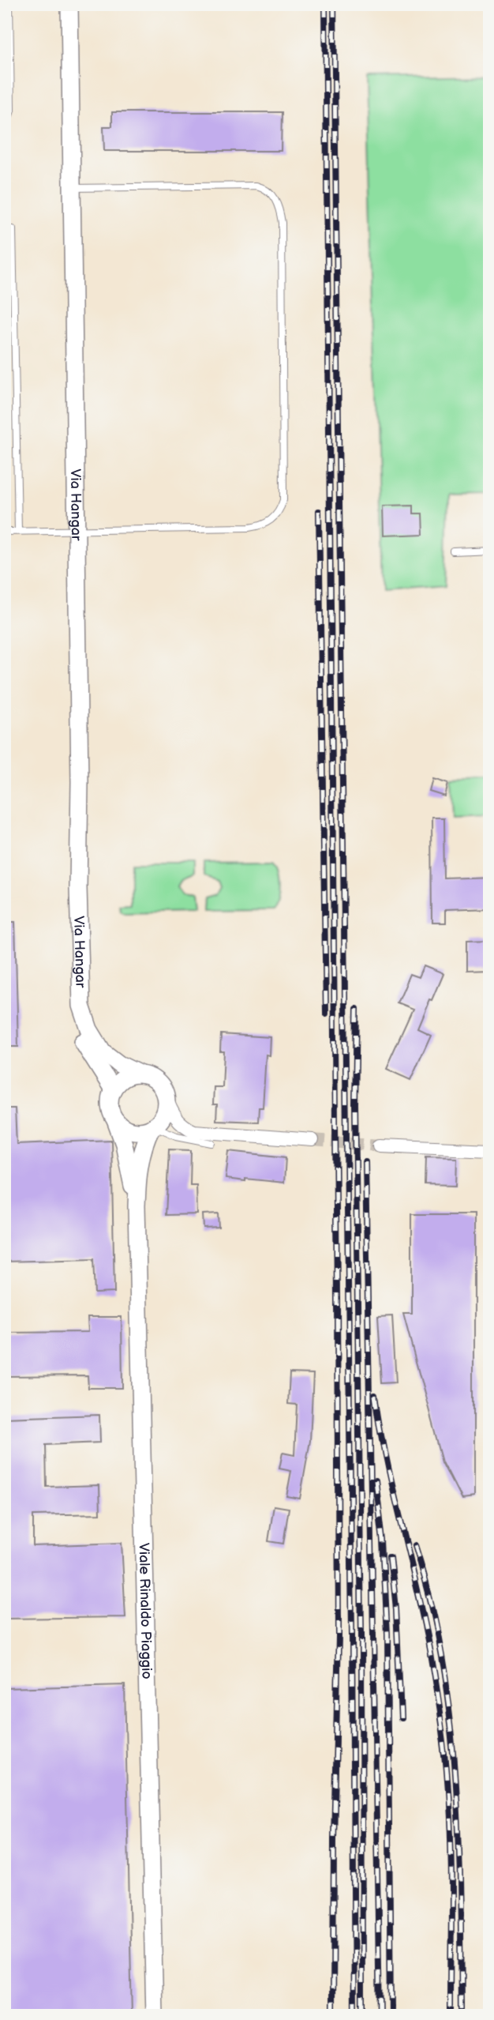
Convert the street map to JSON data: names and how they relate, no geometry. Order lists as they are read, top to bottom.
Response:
{
  "streets": {
    "street": ["Via Hangar", "Viale Rinaldo Piaggio"]
  },
  "crossings": [
    ["Via Hangar", "Viale Rinaldo Piaggio"]
  ]
}
